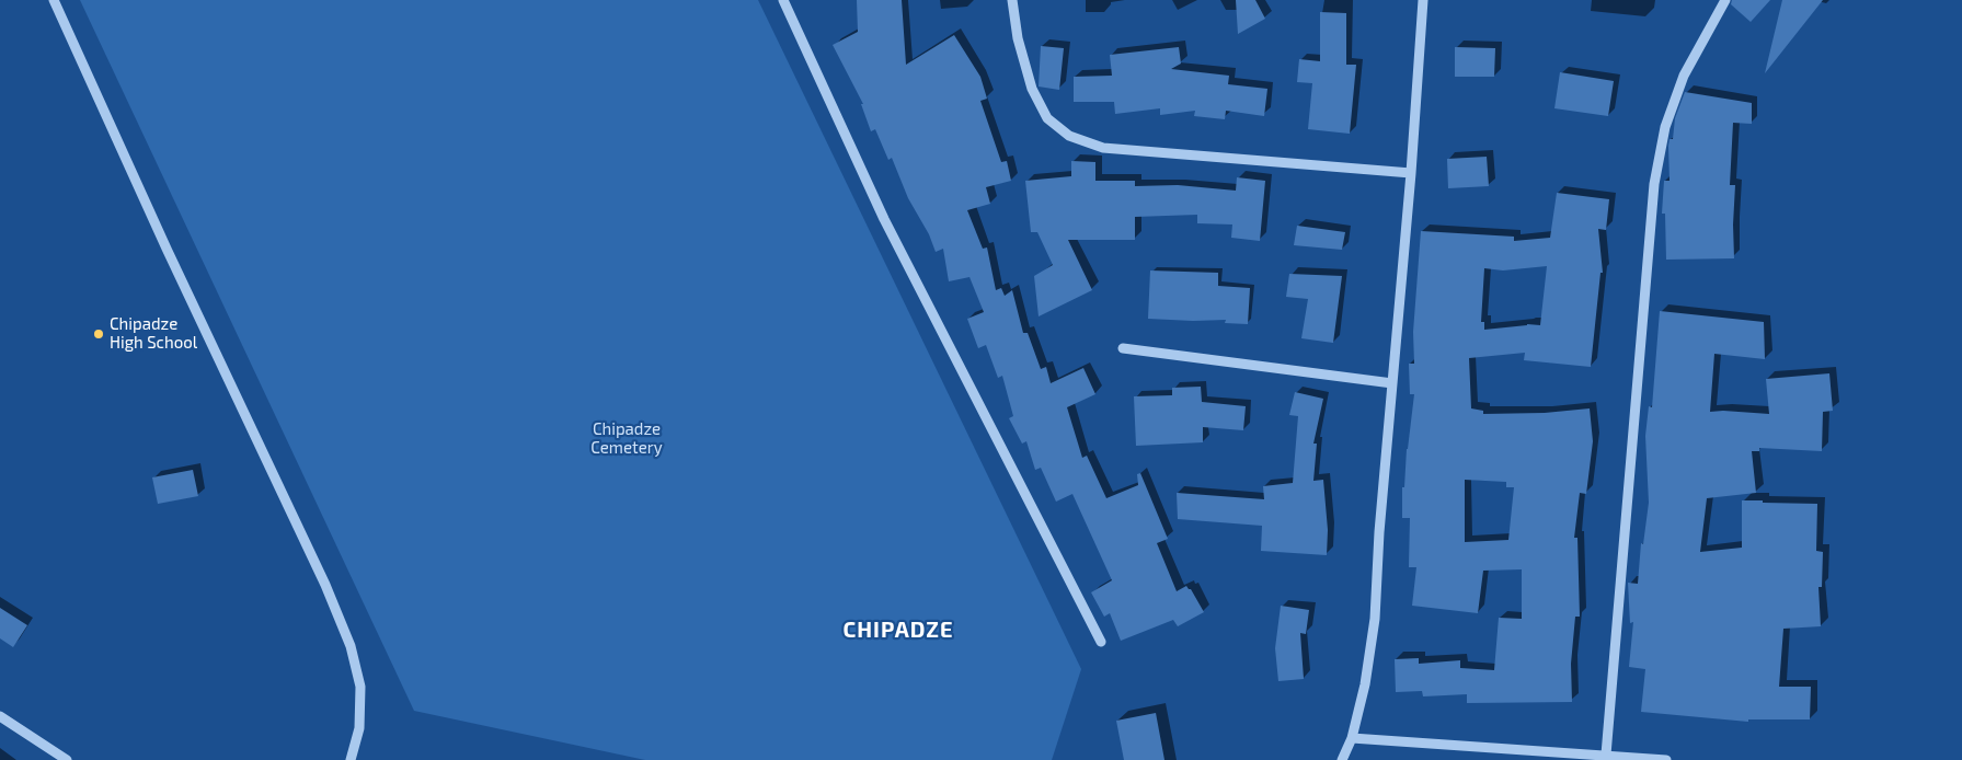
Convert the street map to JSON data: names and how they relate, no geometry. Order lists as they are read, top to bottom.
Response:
{
  "districts": ["CHIPADZE"],
  "parks": ["Chipadze Cemetery"],
  "places": ["Chipadze High School"]
}
